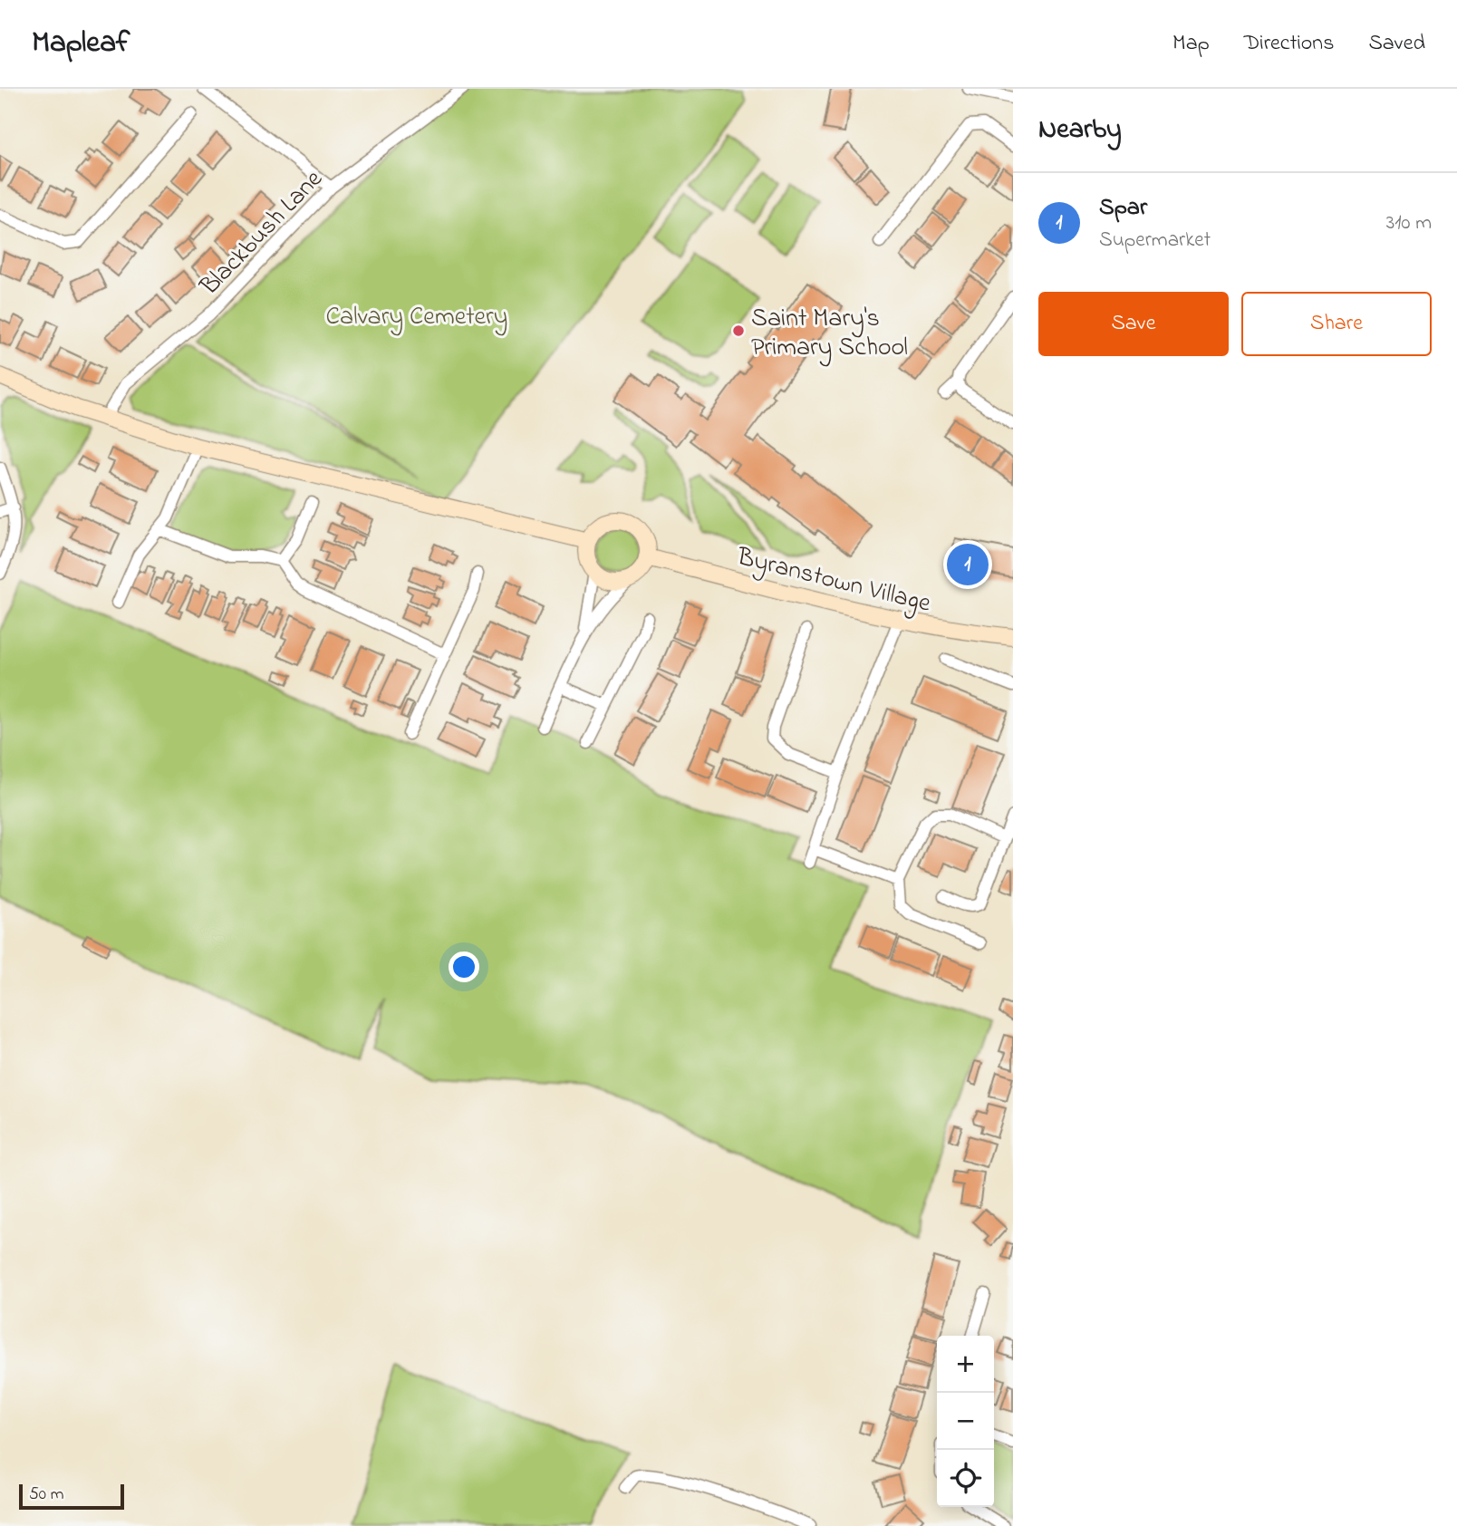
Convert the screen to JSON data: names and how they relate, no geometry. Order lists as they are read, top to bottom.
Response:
{
  "streets": {
    "street": ["Blackbush Lane", "Byranstown Village"]
  },
  "parks": ["Calvary Cemetery"],
  "places": ["Saint Mary's Primary School"],
  "scale_bar": "50 m",
  "page": {
    "header": "Mapleaf",
    "nav": ["Map", "Directions", "Saved"],
    "heading": "Nearby",
    "list": [
      {
        "mark": "1",
        "name": "Spar",
        "note": "Supermarket",
        "value": "310 m"
      }
    ],
    "buttons": ["Save", "Share"],
    "pins": "1",
    "map_buttons": ["+", "−"],
    "scale": "50 m"
  }
}
